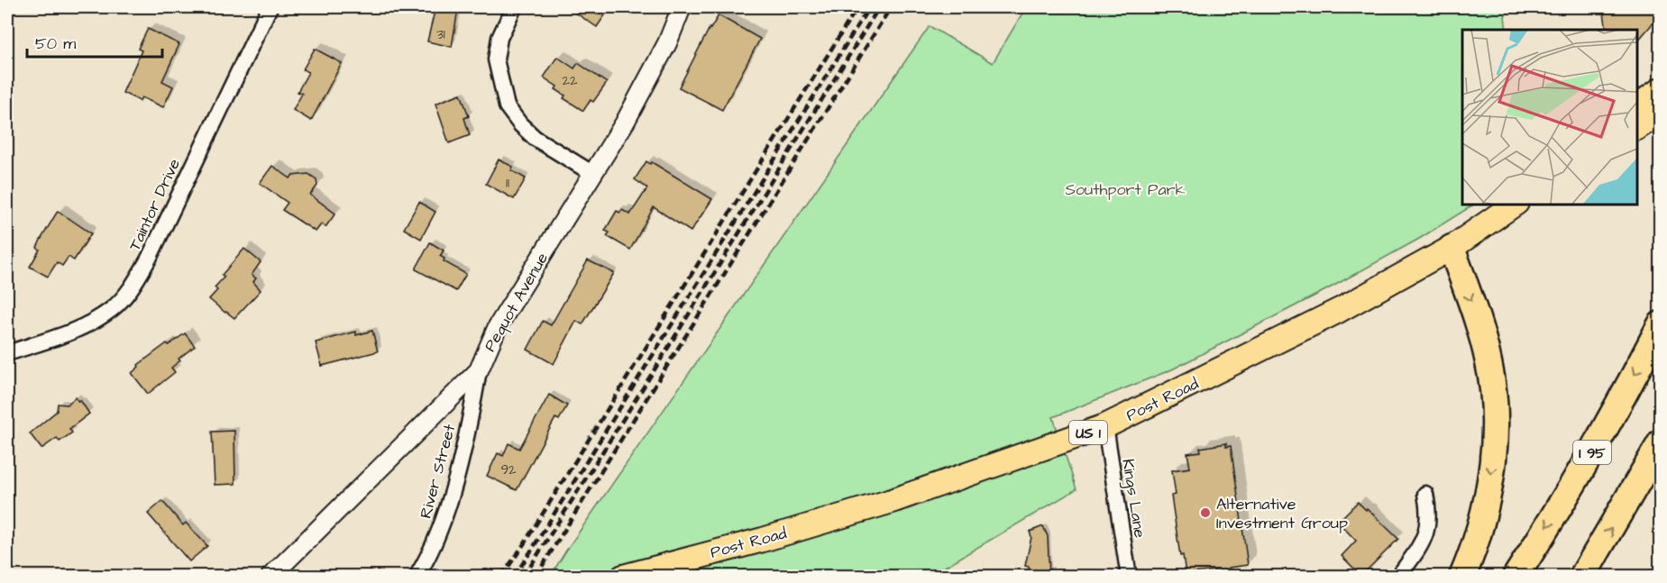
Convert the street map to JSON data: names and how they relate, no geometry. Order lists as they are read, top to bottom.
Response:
{
  "streets": {
    "highway": ["I 95"],
    "main road": ["Post Road", "US 1"],
    "street": [
      "Taintor Drive",
      "Pequot Avenue",
      "River Street",
      "Kings Lane"
    ]
  },
  "crossings": [
    ["Pequot Avenue", "River Street"],
    ["Post Road", "Kings Lane"]
  ],
  "parks": ["Southport Park"],
  "places": ["Alternative Investment Group"],
  "house_numbers": [
    "31",
    "22",
    "11",
    "92"
  ],
  "scale_bar": "50 m"
}
